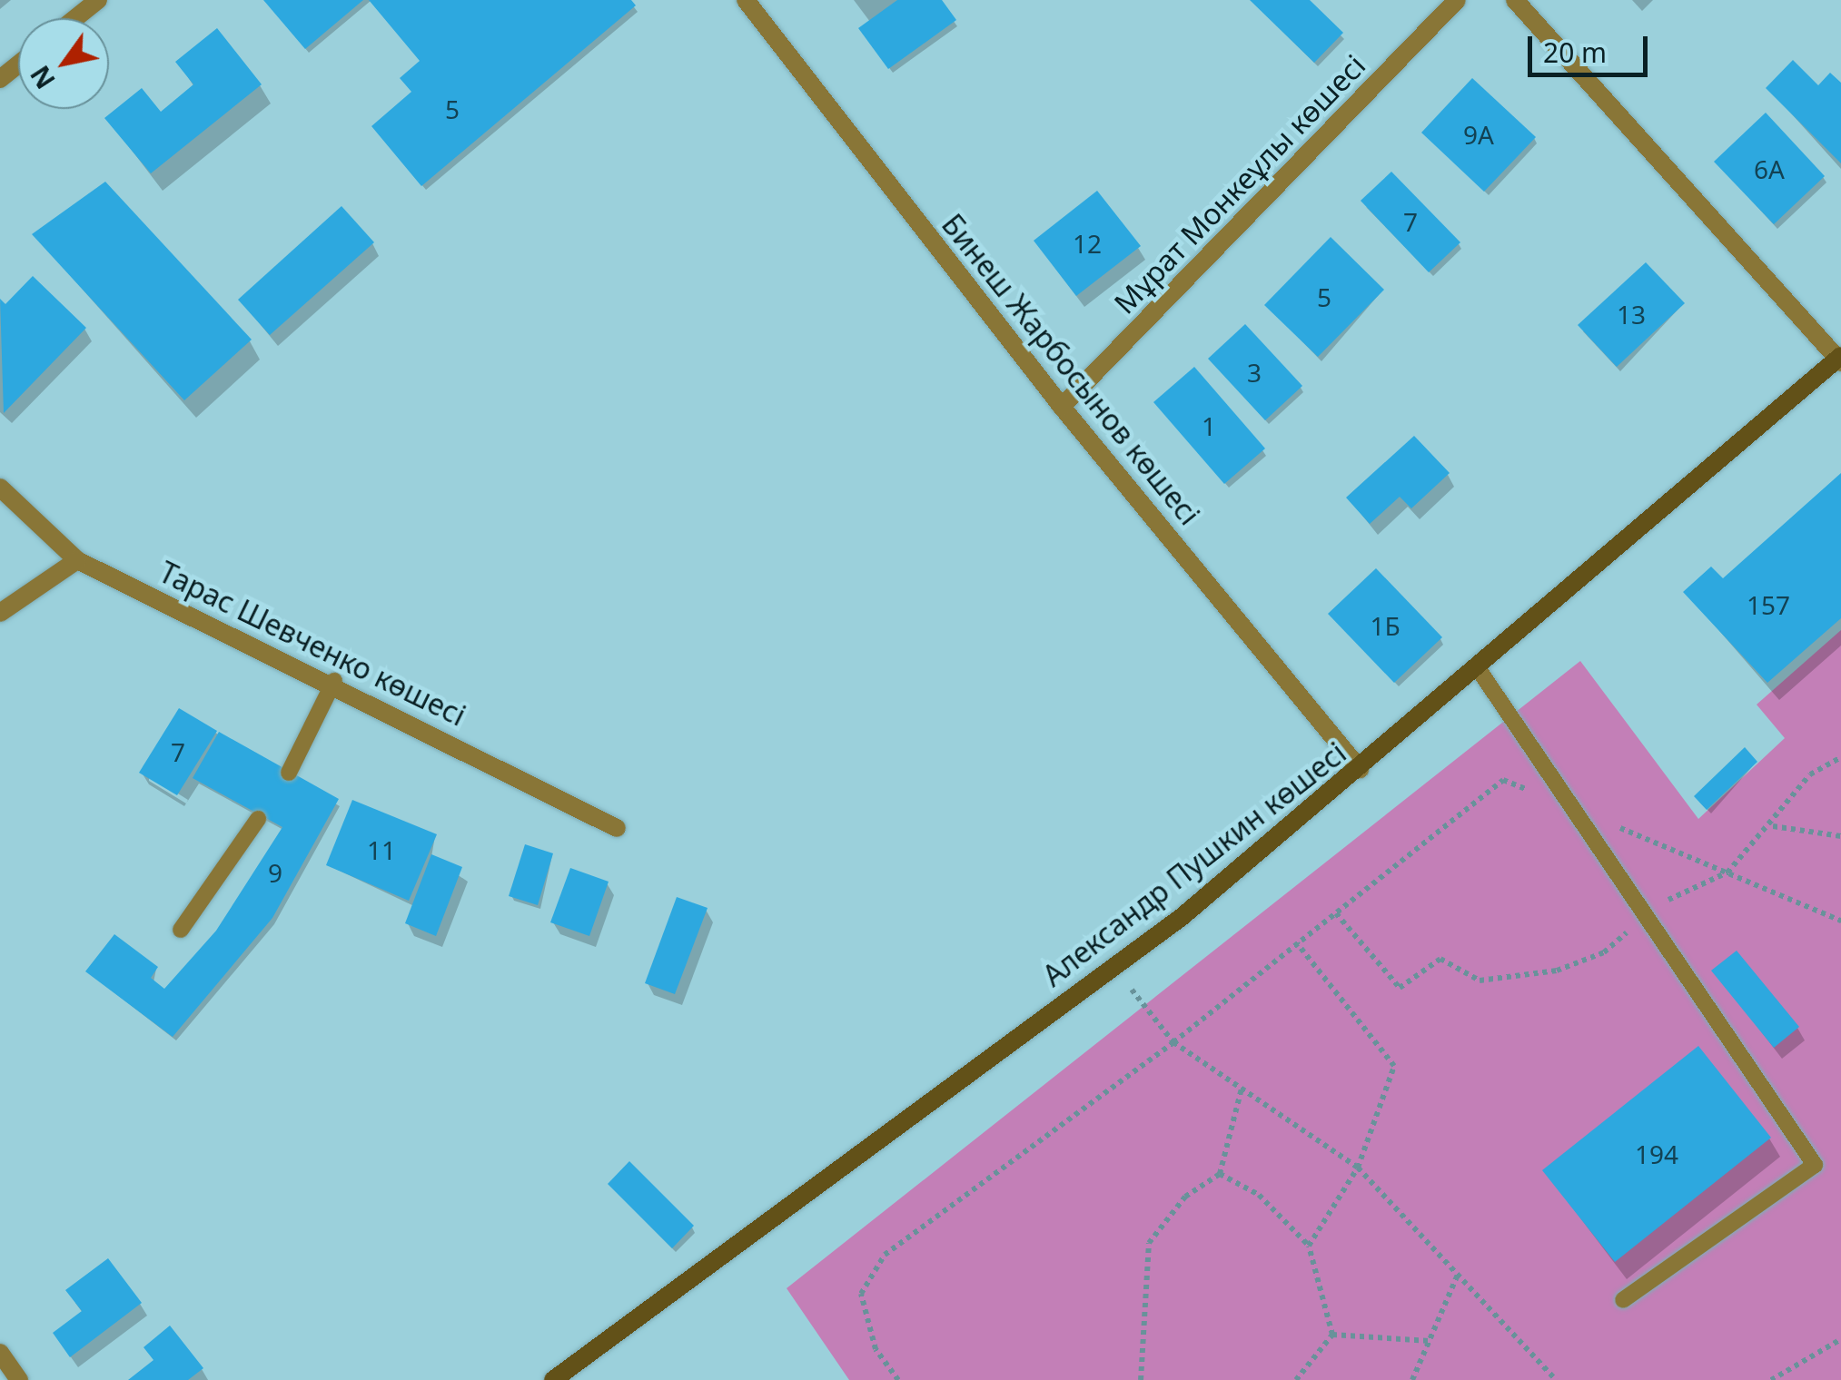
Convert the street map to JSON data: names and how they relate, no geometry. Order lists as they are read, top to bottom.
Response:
{
  "streets": {
    "street": [
      "Мұрат Монкеұлы көшесі",
      "Бинеш Жарбосынов көшесі",
      "Тарас Шевченко көшесі",
      "Александр Пушкин көшесі"
    ]
  },
  "crossings": [
    ["Мұрат Монкеұлы көшесі", "Бинеш Жарбосынов көшесі"],
    ["Бинеш Жарбосынов көшесі", "Александр Пушкин көшесі"]
  ],
  "house_numbers": [
    "5",
    "9А",
    "6А",
    "7",
    "12",
    "5",
    "13",
    "3",
    "1",
    "157",
    "1Б",
    "7",
    "11",
    "9",
    "194"
  ],
  "scale_bar": "20 m",
  "north": "bottom left"
}
